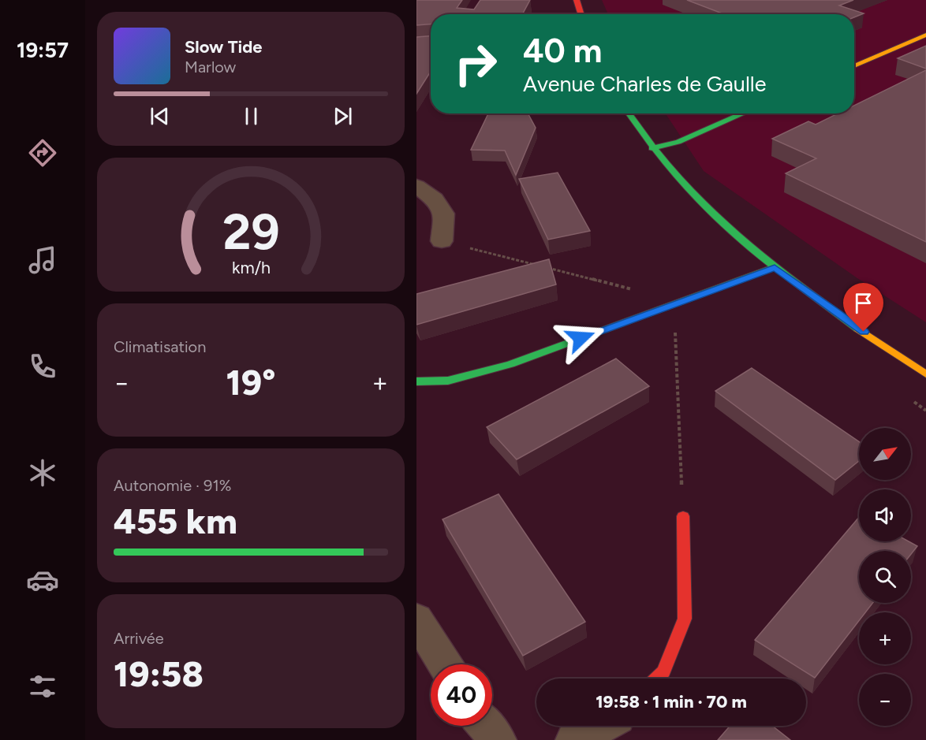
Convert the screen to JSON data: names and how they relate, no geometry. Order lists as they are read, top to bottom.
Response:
{
  "north": "top right",
  "page": {
    "tabs": "19:57",
    "turn": ["40 m", "Avenue Charles de Gaulle"],
    "song": ["Slow Tide", "Marlow"],
    "tile": [
      "Climatisation",
      ["Autonomie · 91%", "455 km"],
      ["Arrivée", "19:58"]
    ],
    "heat": ["−", "19°", "+"],
    "map_buttons": ["+", "−"],
    "limit": "40",
    "trip": "19:58 · 1 min · 70 m",
    "gauge": ["29", "km/h"]
  }
}
